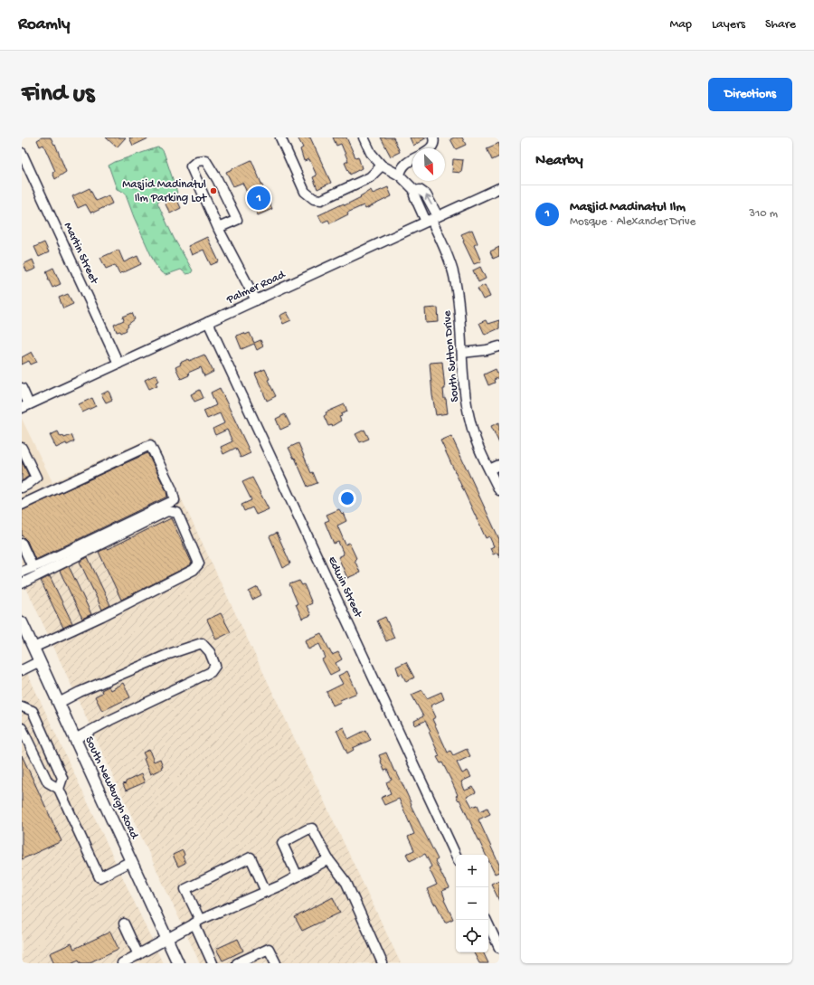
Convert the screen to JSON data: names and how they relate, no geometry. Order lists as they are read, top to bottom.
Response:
{
  "streets": {
    "main road": ["South Newburgh Road"],
    "street": [
      "Martin Street",
      "Palmer Road",
      "South Sutton Drive",
      "Edwin Street"
    ]
  },
  "crossings": [
    ["Martin Street", "Palmer Road"],
    ["Palmer Road", "South Sutton Drive"],
    ["Palmer Road", "Edwin Street"]
  ],
  "places": ["Masjid Madinatul Ilm Parking Lot"],
  "north": "bottom right",
  "page": {
    "header": "Roamly",
    "nav": ["Map", "Layers", "Share"],
    "buttons": "Directions",
    "title": "Find us",
    "heading": "Nearby",
    "pins": "1",
    "list": [
      {
        "mark": "1",
        "name": "Masjid Madinatul Ilm",
        "note": "Mosque · Alexander Drive",
        "value": "310 m"
      }
    ],
    "map_buttons": ["+", "−"]
  }
}
